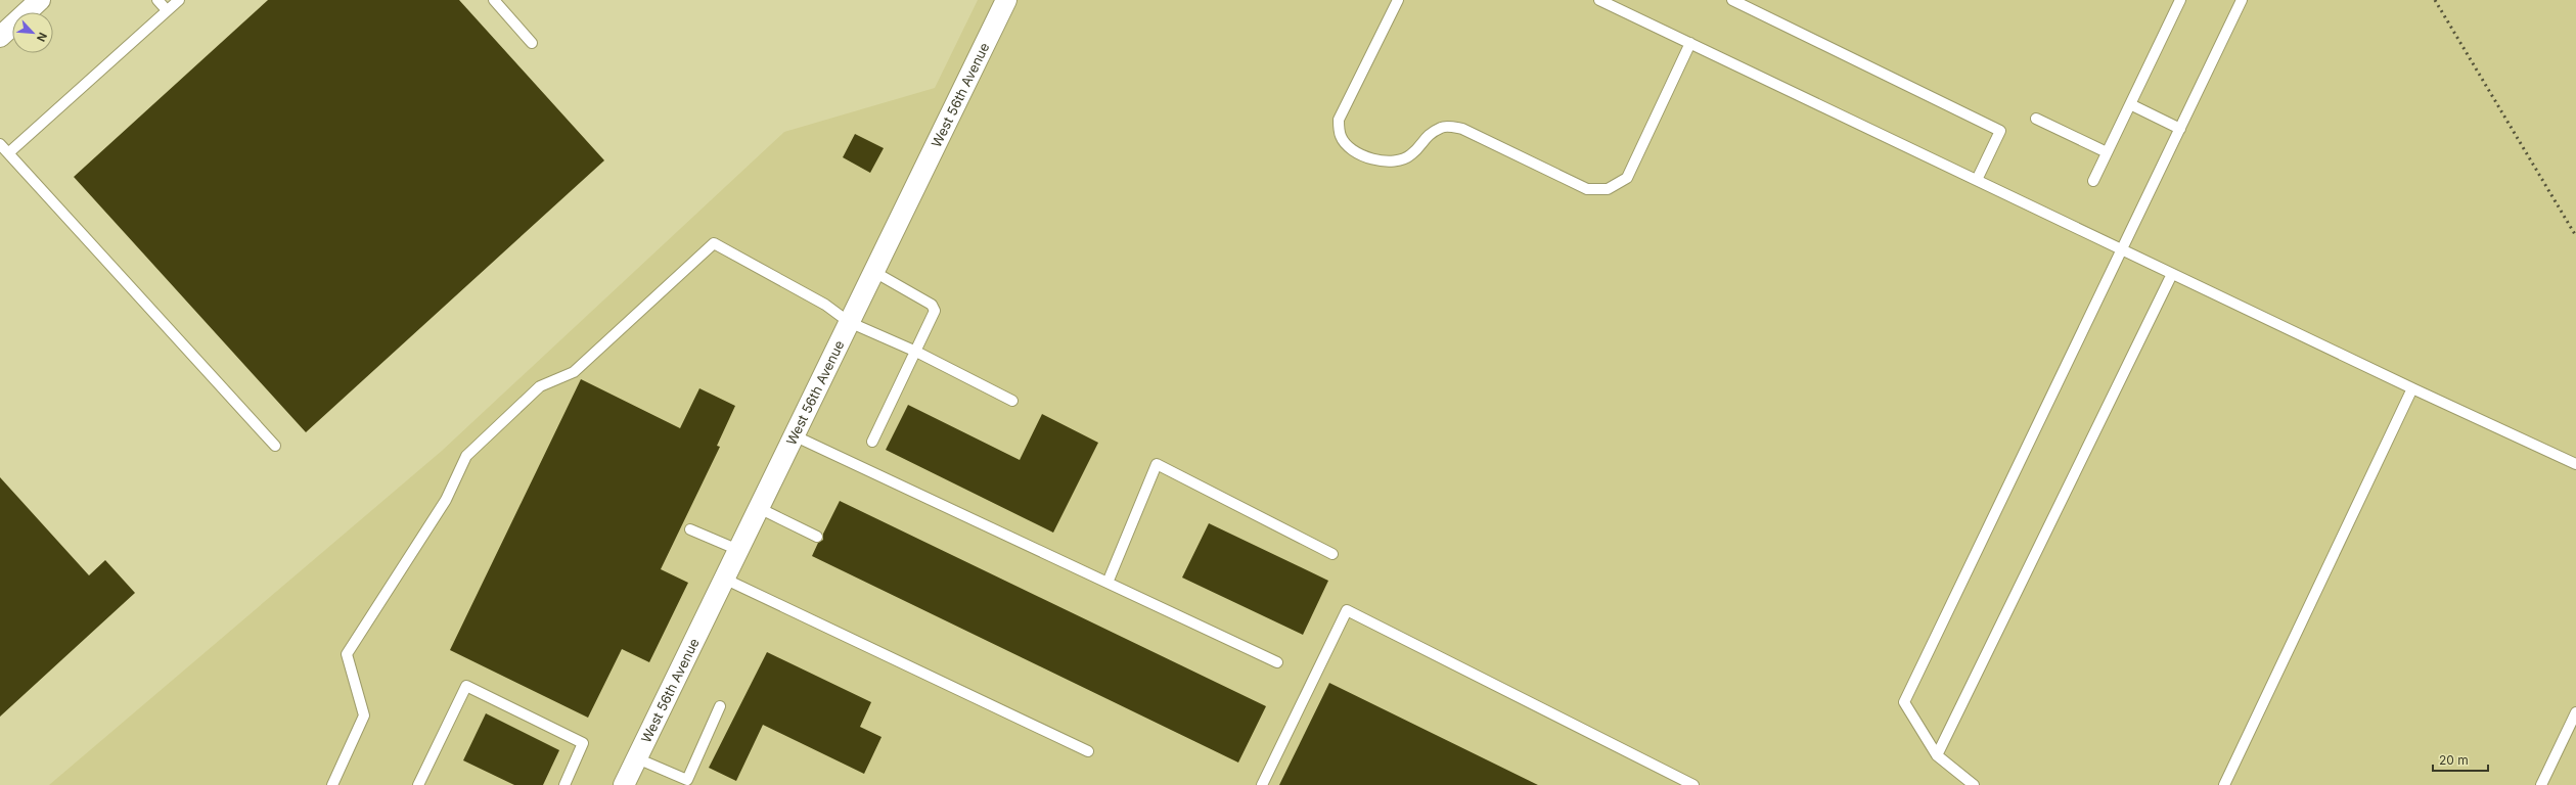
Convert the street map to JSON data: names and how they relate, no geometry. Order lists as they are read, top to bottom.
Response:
{
  "streets": {
    "street": ["West 56th Avenue"]
  },
  "scale_bar": "20 m",
  "north": "bottom right"
}
